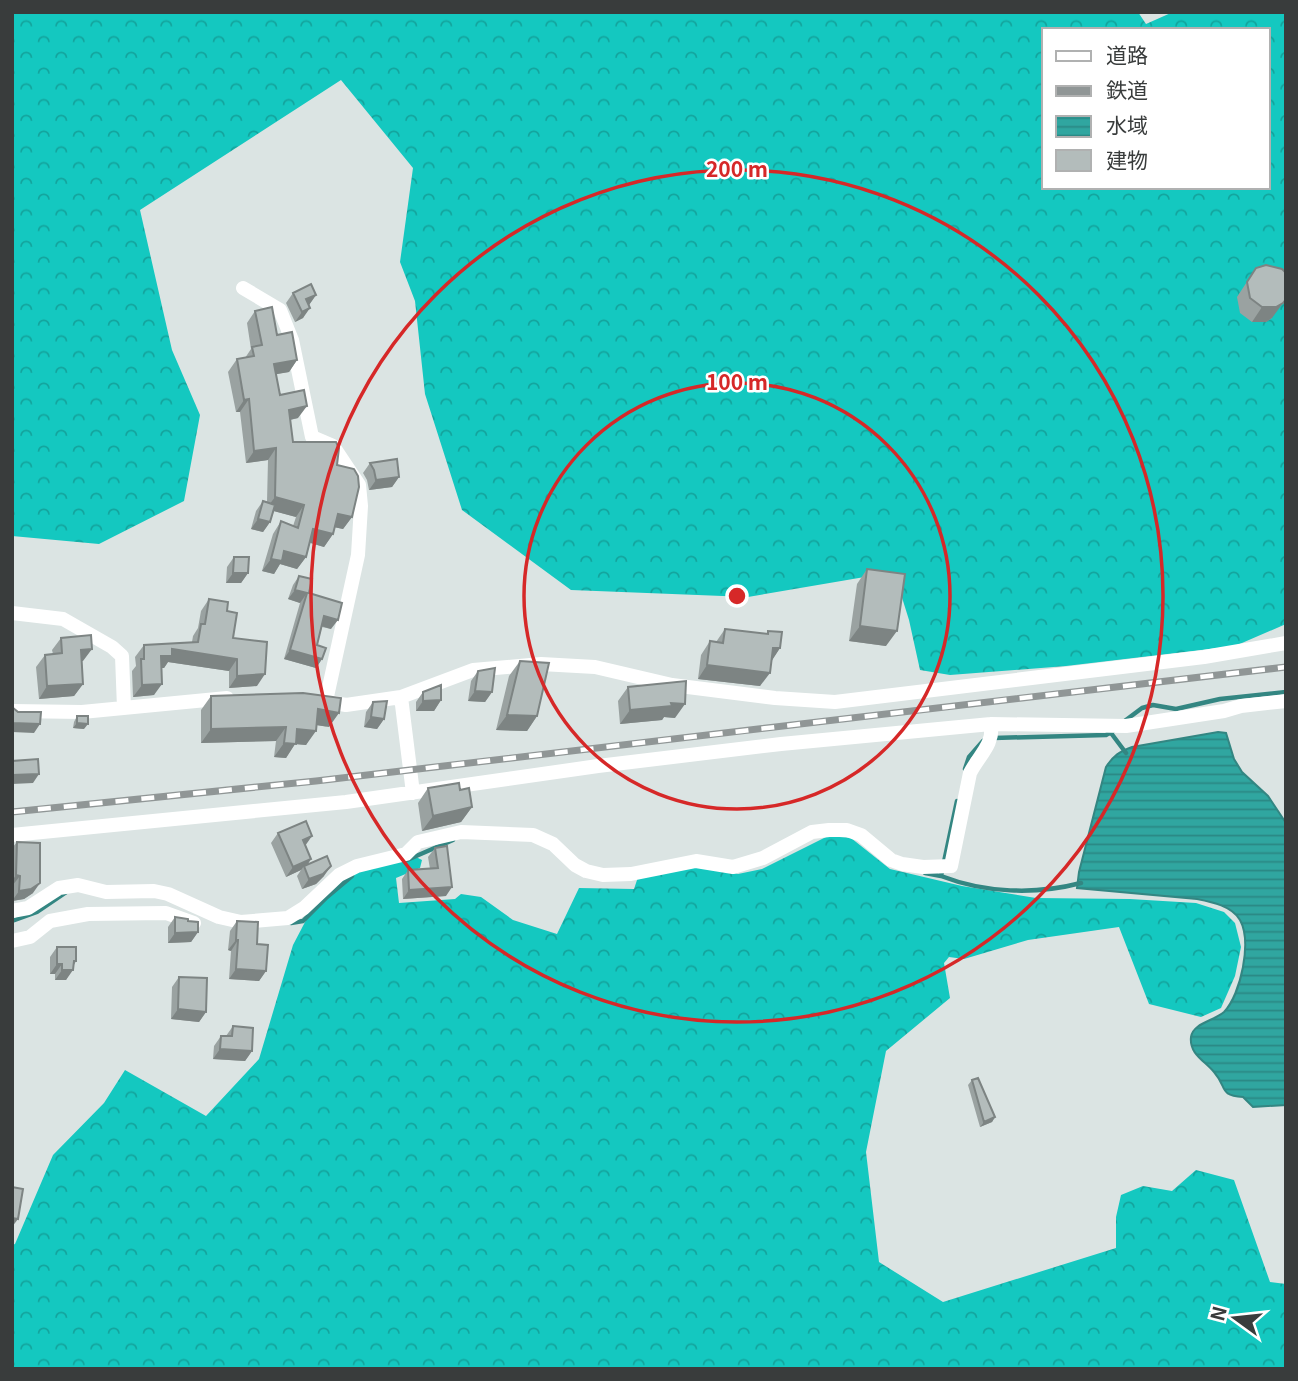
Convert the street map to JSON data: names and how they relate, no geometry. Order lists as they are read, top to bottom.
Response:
{
  "legend": [
    "道路",
    "鉄道",
    "水域",
    "建物"
  ],
  "north": "left",
  "rings": ["200 m", "100 m"]
}
